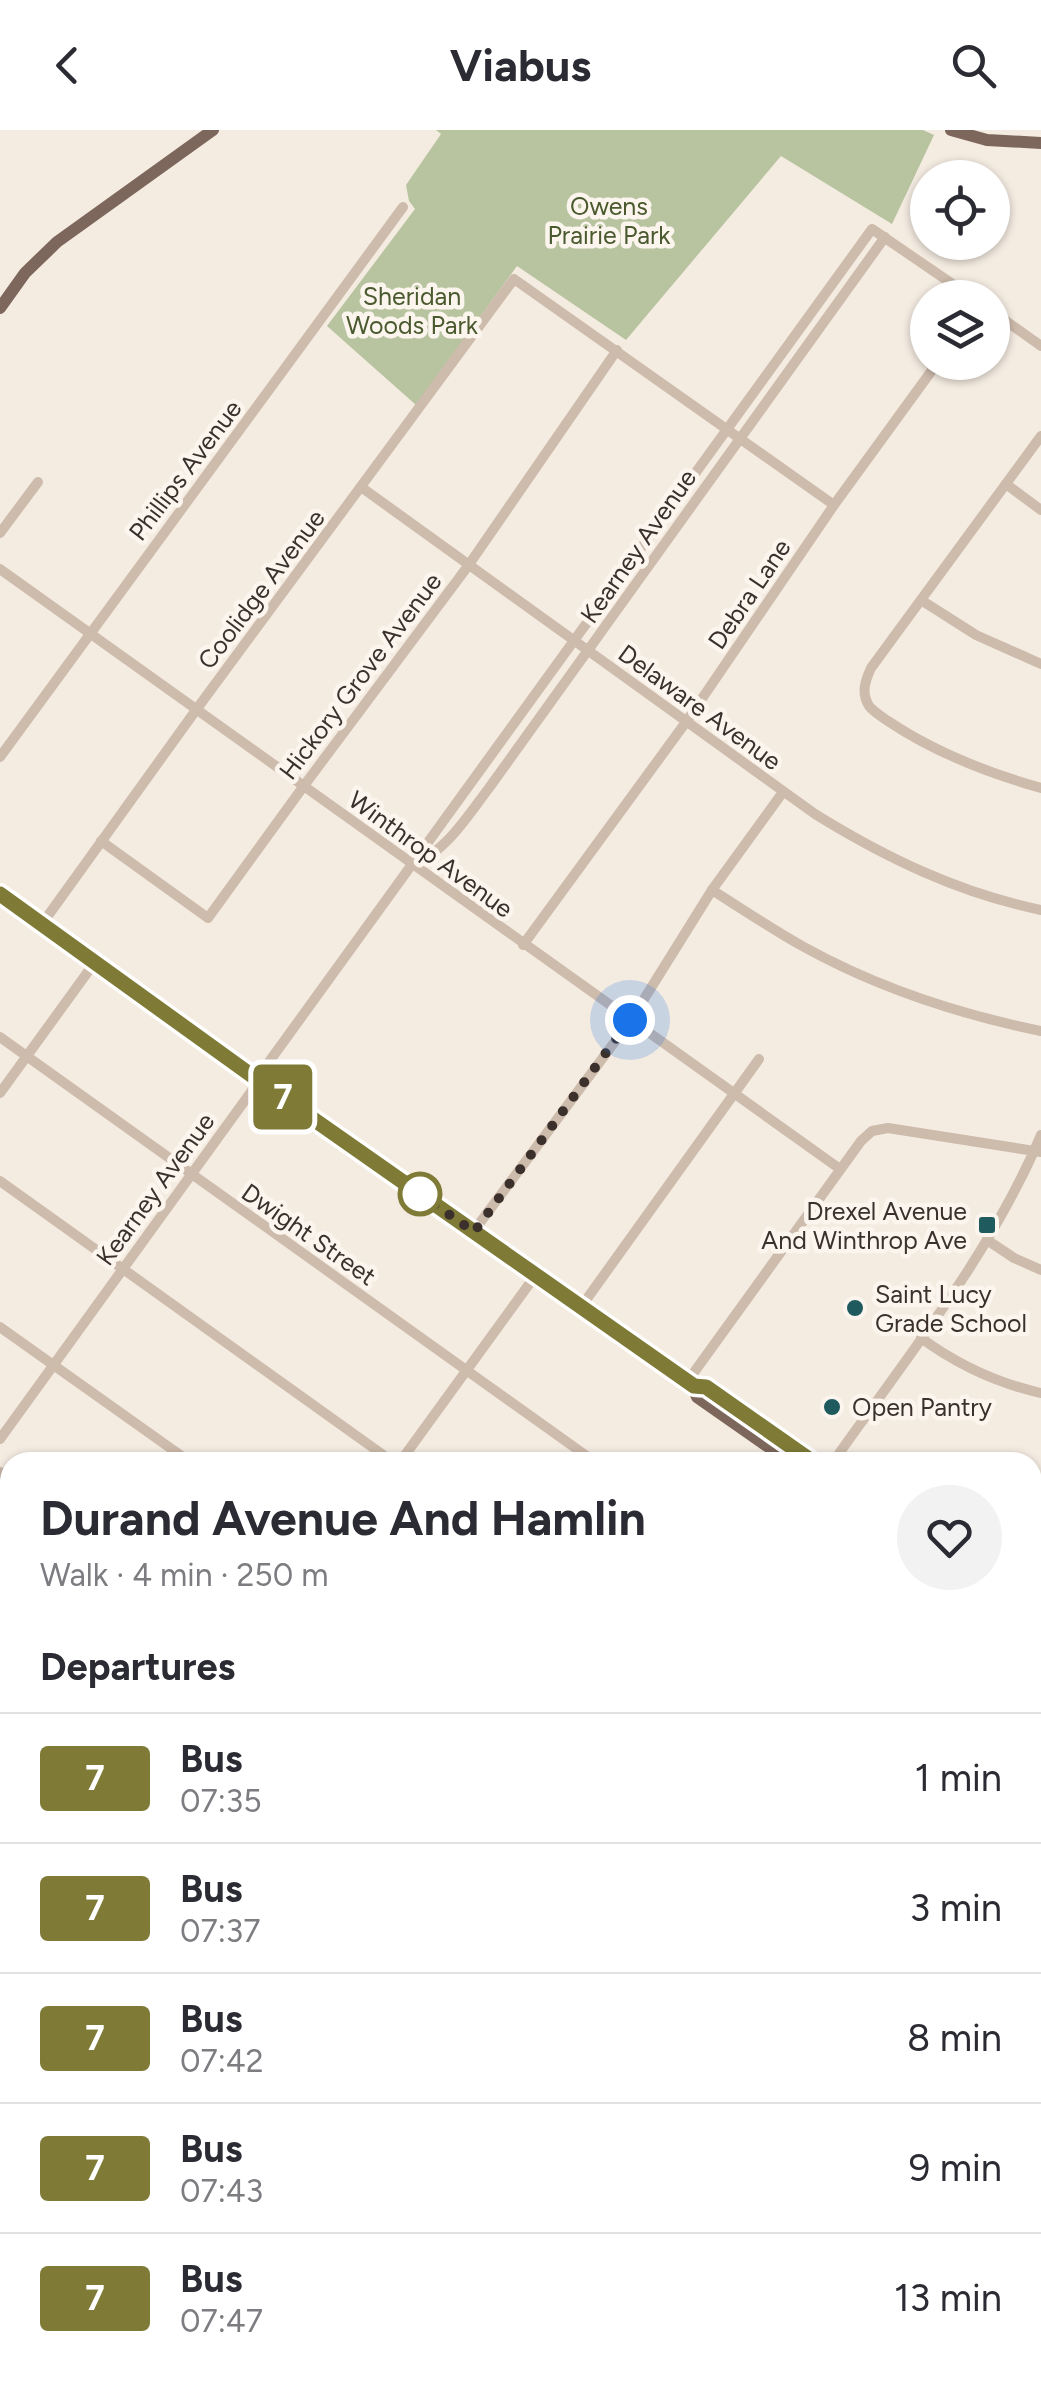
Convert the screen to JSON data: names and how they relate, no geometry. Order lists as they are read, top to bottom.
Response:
{
  "streets": {
    "street": [
      "Phillips Avenue",
      "Kearney Avenue",
      "Coolidge Avenue",
      "Debra Lane",
      "Hickory Grove Avenue",
      "Delaware Avenue",
      "Winthrop Avenue",
      "Dwight Street"
    ]
  },
  "crossings": [
    ["Phillips Avenue", "Winthrop Avenue"],
    ["Kearney Avenue", "Delaware Avenue"],
    ["Kearney Avenue", "Winthrop Avenue"],
    ["Kearney Avenue", "Dwight Street"],
    ["Coolidge Avenue", "Hickory Grove Avenue"],
    ["Coolidge Avenue", "Delaware Avenue"],
    ["Coolidge Avenue", "Winthrop Avenue"],
    ["Debra Lane", "Delaware Avenue"],
    ["Debra Lane", "Winthrop Avenue"],
    ["Hickory Grove Avenue", "Delaware Avenue"],
    ["Hickory Grove Avenue", "Winthrop Avenue"]
  ],
  "parks": ["Owens Prairie Park", "Sheridan Woods Park"],
  "places": {
    "transit": ["Drexel Avenue And Winthrop Ave"],
    "other": ["Saint Lucy Grade School", "Open Pantry"]
  },
  "lines": ["bus line 7"],
  "page": {
    "header": "Viabus",
    "on_map": "7",
    "heading": [
      ["Durand Avenue And Hamlin", "Walk · 4 min · 250 m"],
      "Departures"
    ],
    "list": [
      {
        "mark": "7",
        "name": "Bus",
        "note": "07:35",
        "value": "1 min"
      },
      {
        "mark": "7",
        "name": "Bus",
        "note": "07:37",
        "value": "3 min"
      },
      {
        "mark": "7",
        "name": "Bus",
        "note": "07:42",
        "value": "8 min"
      },
      {
        "mark": "7",
        "name": "Bus",
        "note": "07:43",
        "value": "9 min"
      },
      {
        "mark": "7",
        "name": "Bus",
        "note": "07:47",
        "value": "13 min"
      }
    ]
  }
}
